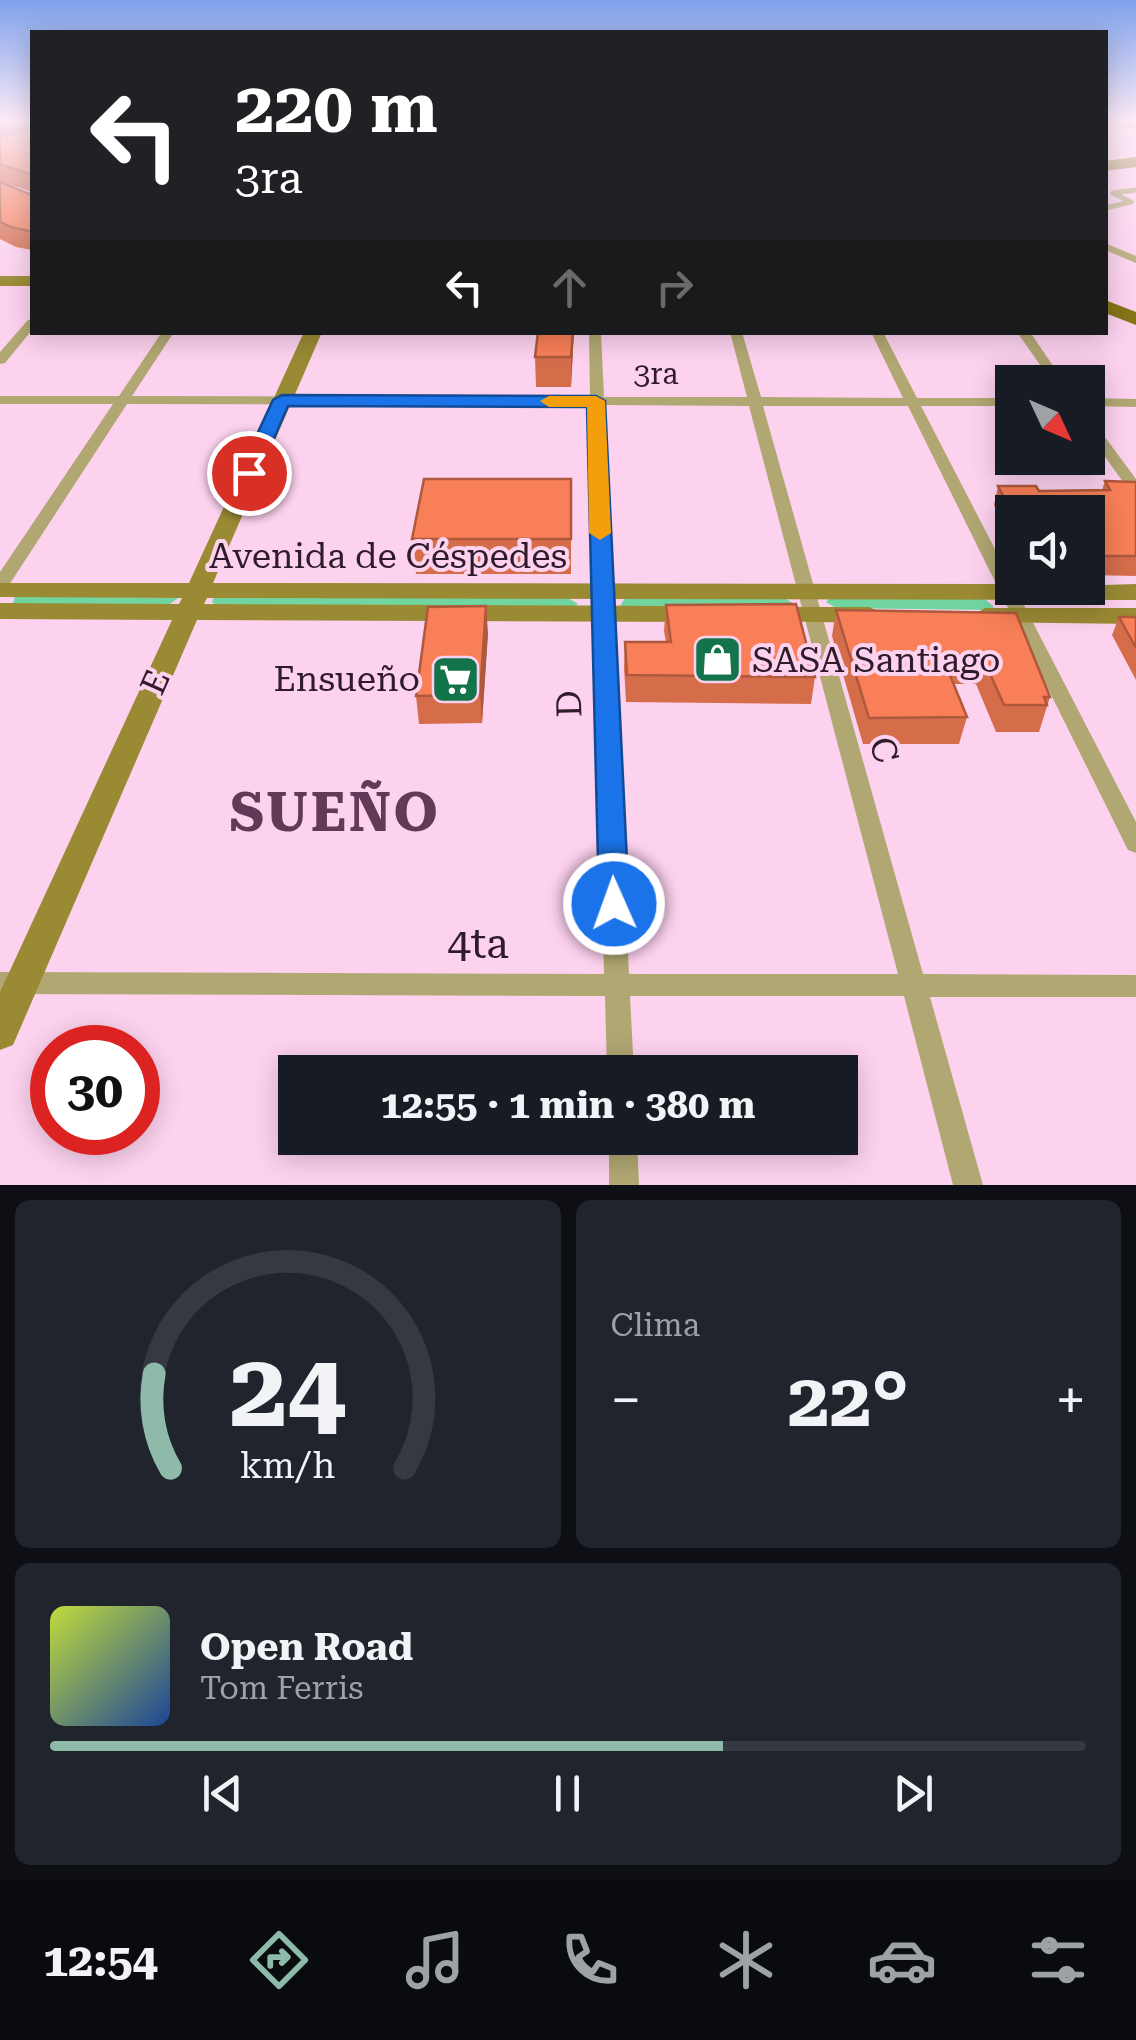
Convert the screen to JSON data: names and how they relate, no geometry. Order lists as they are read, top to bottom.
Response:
{
  "streets": {
    "main road": ["Avenida de Céspedes", "E"],
    "street": [
      "3ra",
      "D",
      "C",
      "4ta"
    ]
  },
  "crossings": [
    ["3ra", "E"],
    ["3ra", "D"],
    ["3ra", "C"],
    ["Avenida de Céspedes", "E"],
    ["Avenida de Céspedes", "D"],
    ["Avenida de Céspedes", "C"],
    ["E", "4ta"],
    ["D", "4ta"],
    ["C", "4ta"]
  ],
  "districts": ["SUEÑO"],
  "places": {
    "shop": ["SASA Santiago"],
    "supermarket": ["Ensueño"]
  },
  "north": "bottom right",
  "page": {
    "turn": ["220 m", "3ra"],
    "limit": "30",
    "trip": "12:55 · 1 min · 380 m",
    "tile": "Clima",
    "heat": ["−", "22°", "+"],
    "song": ["Open Road", "Tom Ferris"],
    "tabs": "12:54",
    "gauge": ["24", "km/h"]
  }
}
